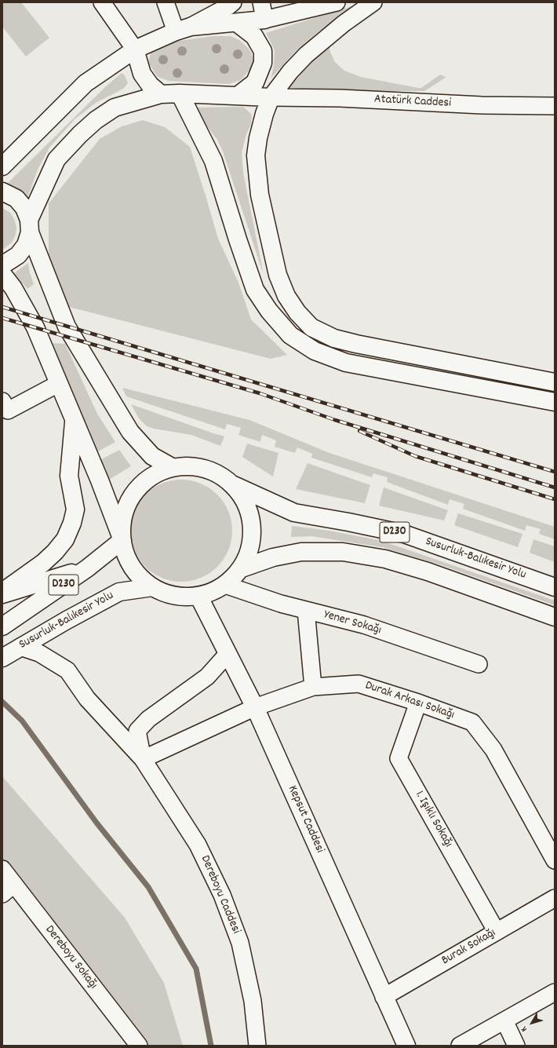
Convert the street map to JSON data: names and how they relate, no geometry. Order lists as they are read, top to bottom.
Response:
{
  "streets": {
    "main road": ["D230", "Susurluk-Balıkesir Yolu", "Kepsut Caddesi"],
    "street": [
      "Atatürk Caddesi",
      "Yener Sokağı",
      "Durak Arkası Sokağı",
      "1. Işıklı Sokağı",
      "Dereboyu Caddesi",
      "Burak Sokağı",
      "Dereboyu Sokağı"
    ]
  },
  "crossings": [
    ["Durak Arkası Sokağı", "Kepsut Caddesi"],
    ["Durak Arkası Sokağı", "1. Işıklı Sokağı"],
    ["Durak Arkası Sokağı", "Dereboyu Caddesi"],
    ["Kepsut Caddesi", "Burak Sokağı"],
    ["1. Işıklı Sokağı", "Burak Sokağı"]
  ],
  "north": "bottom left"
}
